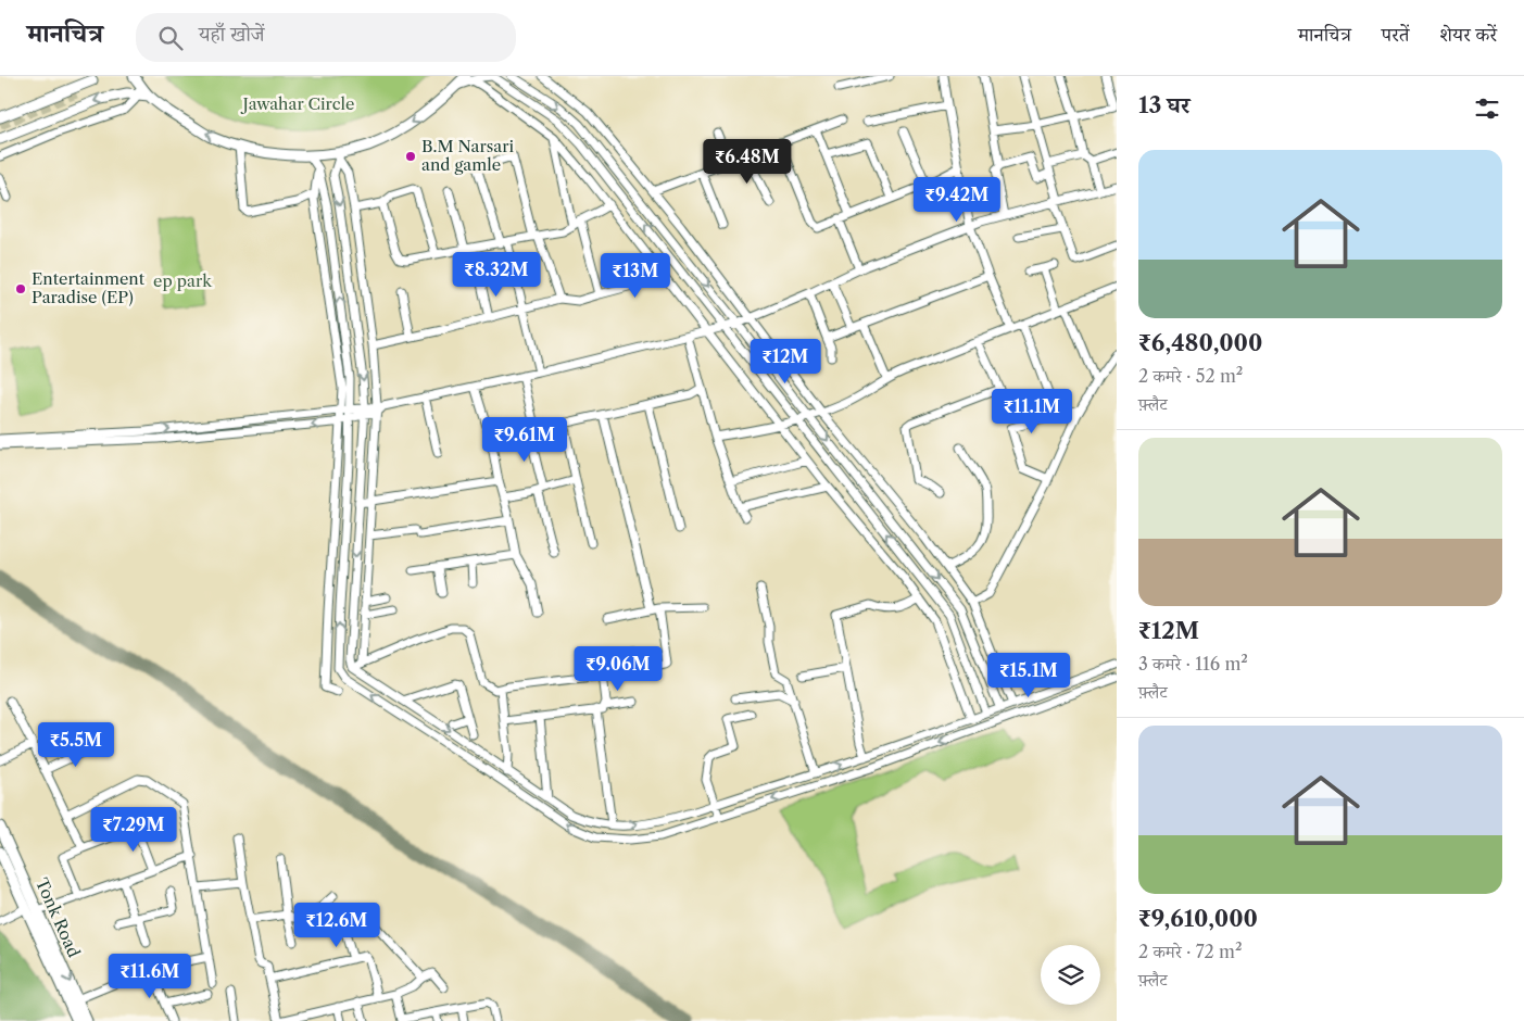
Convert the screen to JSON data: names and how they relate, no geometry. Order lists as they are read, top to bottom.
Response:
{
  "streets": {
    "main road": ["Tonk Road"]
  },
  "parks": ["Jawahar Circle", "ep park"],
  "places": ["B.M Narsari and gamle", "Entertainment Paradise (EP)"],
  "page": {
    "header": "मानचित्र",
    "search": "यहाँ खोजें",
    "nav": ["मानचित्र", "परतें", "शेयर करें"],
    "heading": "13 घर",
    "price": [
      "₹6.48M",
      "₹9.42M",
      "₹8.32M",
      "₹13M",
      "₹12M",
      "₹11.1M",
      "₹9.61M",
      "₹9.06M",
      "₹15.1M",
      "₹5.5M",
      "₹7.29M",
      "₹12.6M",
      "₹11.6M"
    ],
    "list": [
      {
        "name": "₹6,480,000",
        "note": "2 कमरे · 52 m² · फ़्लैट"
      },
      {
        "name": "₹12M",
        "note": "3 कमरे · 116 m² · फ़्लैट"
      },
      {
        "name": "₹9,610,000",
        "note": "2 कमरे · 72 m² · फ़्लैट"
      }
    ]
  }
}
